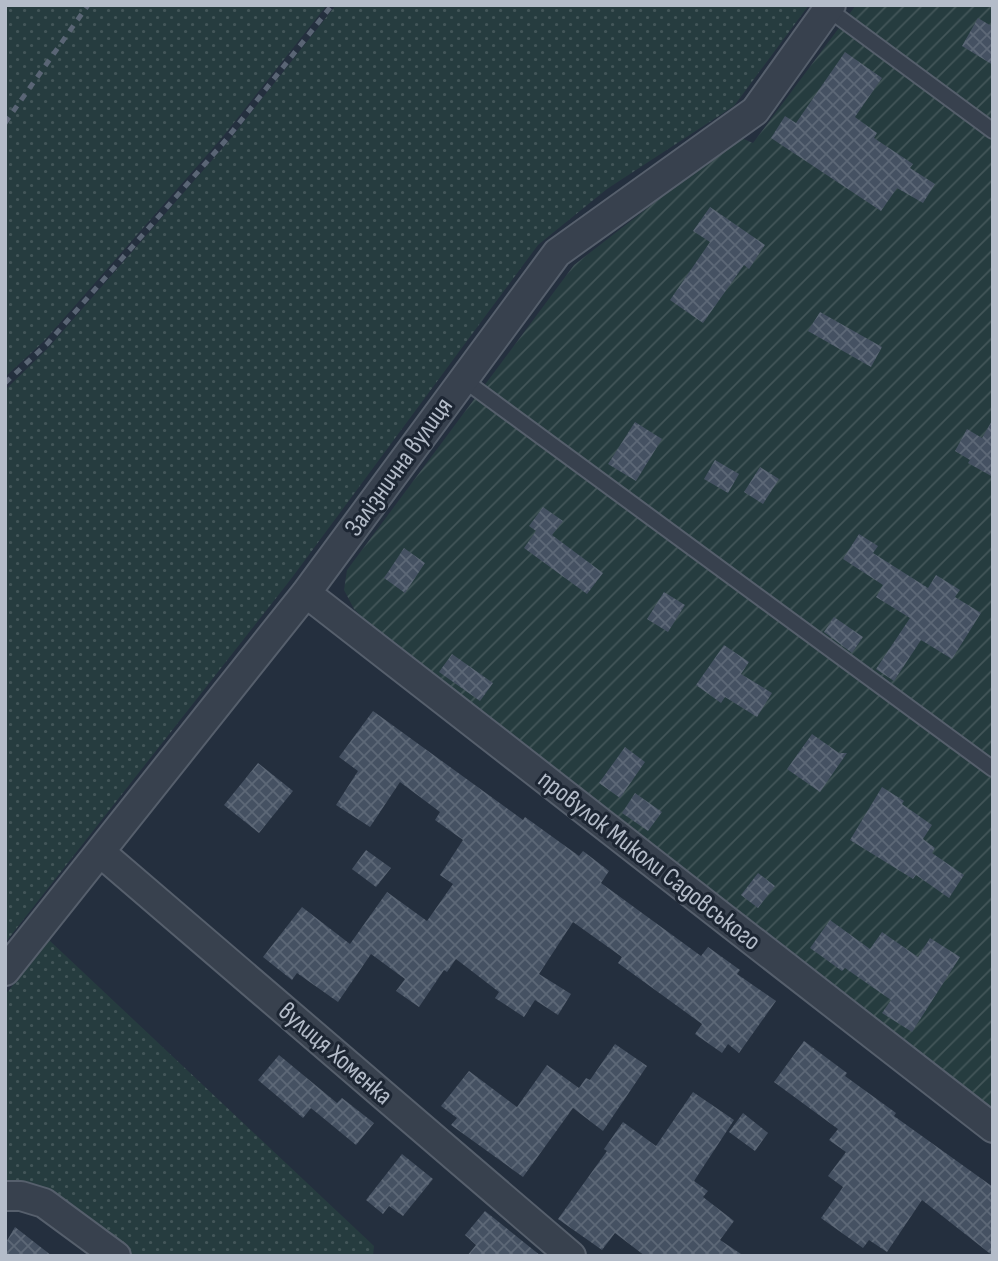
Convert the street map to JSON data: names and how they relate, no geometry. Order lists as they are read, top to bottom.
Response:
{
  "streets": {
    "street": ["Залізнична вулиця", "провулок Миколи Садовського", "вулиця Хоменка"]
  },
  "crossings": [
    ["Залізнична вулиця", "провулок Миколи Садовського"],
    ["Залізнична вулиця", "вулиця Хоменка"]
  ]
}
